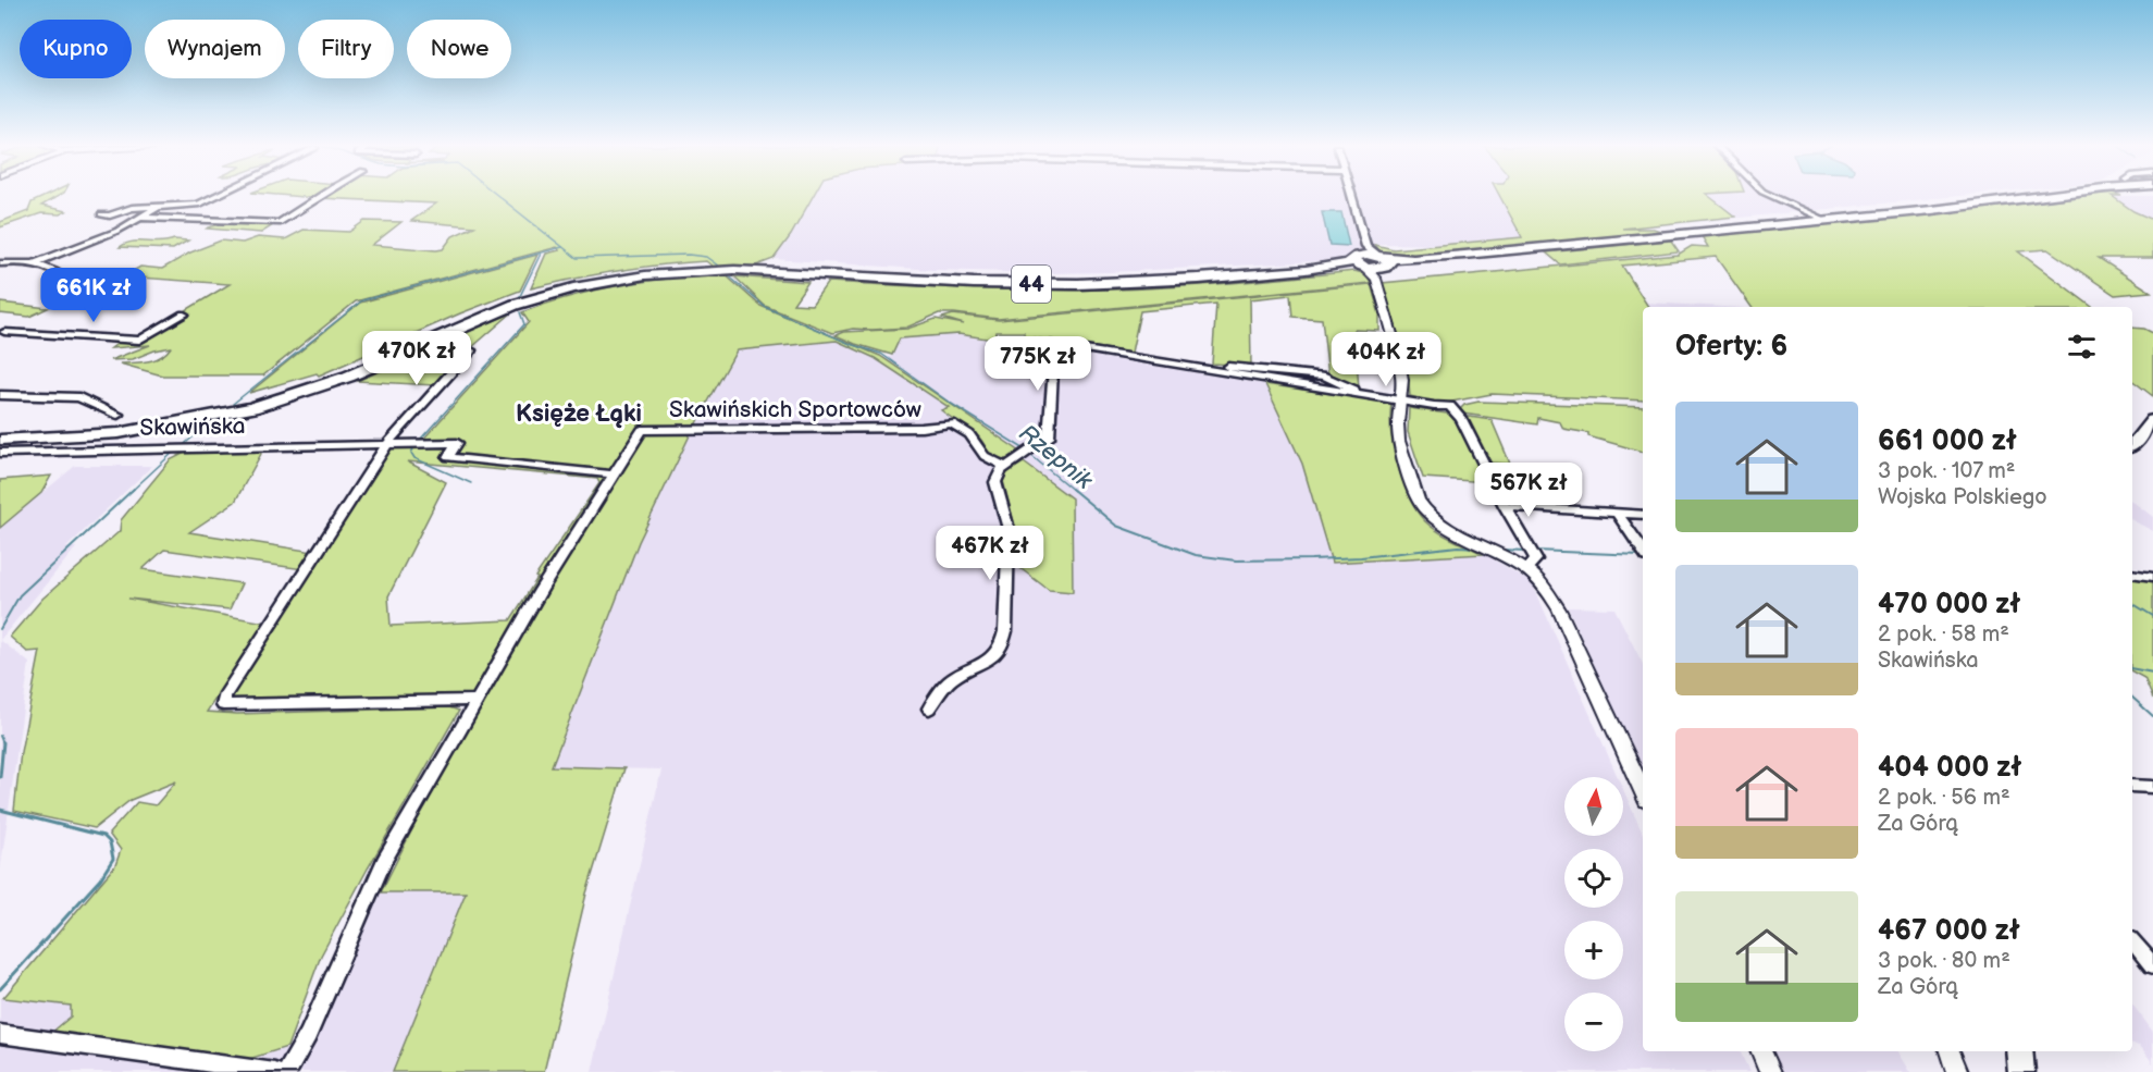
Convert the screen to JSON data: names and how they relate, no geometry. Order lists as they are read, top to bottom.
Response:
{
  "streets": {
    "main road": ["44"],
    "street": ["Skawińskich Sportowców", "Skawińska"]
  },
  "crossings": [
    ["Skawińskich Sportowców", "Skawińska"]
  ],
  "districts": ["Księże Łąki"],
  "water": ["Rzepnik"],
  "north": "top",
  "page": {
    "chip": [
      "Kupno",
      "Wynajem",
      "Filtry",
      "Nowe"
    ],
    "price": [
      "661K zł",
      "470K zł",
      "404K zł",
      "775K zł",
      "567K zł",
      "467K zł"
    ],
    "heading": "Oferty: 6",
    "list": [
      {
        "name": "661 000 zł",
        "note": "3 pok. · 107 m² · Wojska Polskiego"
      },
      {
        "name": "470 000 zł",
        "note": "2 pok. · 58 m² · Skawińska"
      },
      {
        "name": "404 000 zł",
        "note": "2 pok. · 56 m² · Za Górą"
      },
      {
        "name": "467 000 zł",
        "note": "3 pok. · 80 m² · Za Górą"
      }
    ],
    "map_buttons": ["+", "−"]
  }
}
